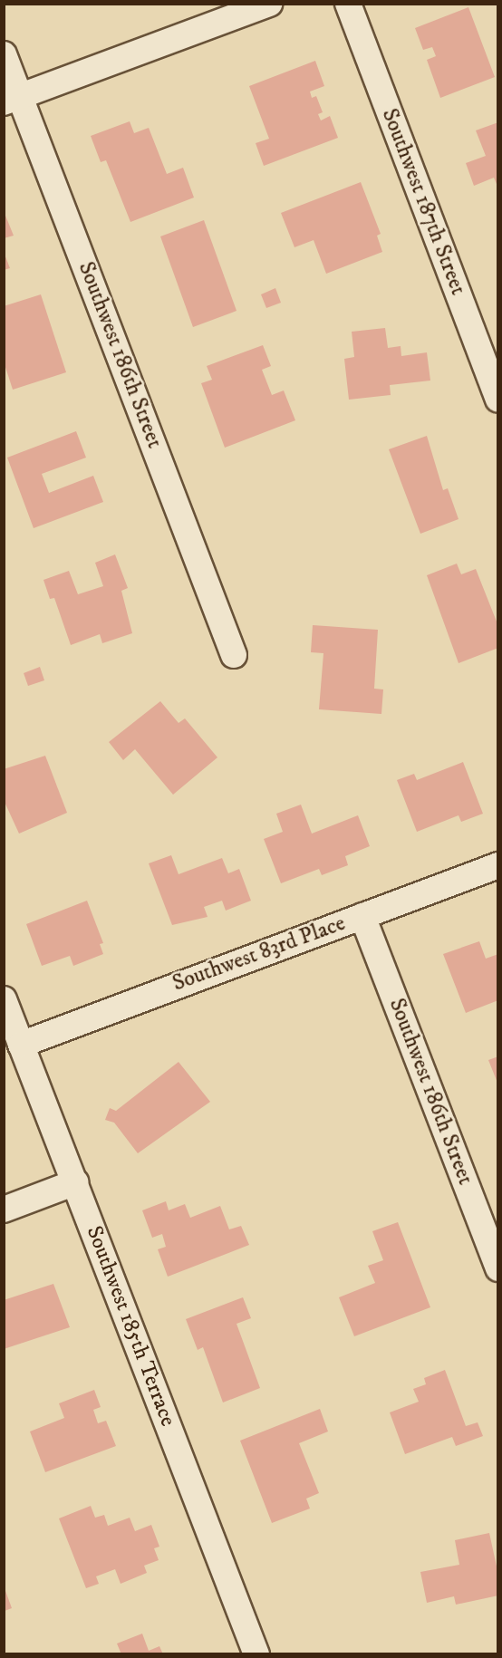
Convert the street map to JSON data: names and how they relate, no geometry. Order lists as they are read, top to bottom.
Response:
{
  "streets": {
    "street": [
      "Southwest 187th Street",
      "Southwest 186th Street",
      "Southwest 83rd Place",
      "Southwest 185th Terrace"
    ]
  },
  "crossings": [
    ["Southwest 186th Street", "Southwest 83rd Place"],
    ["Southwest 83rd Place", "Southwest 185th Terrace"]
  ]
}
